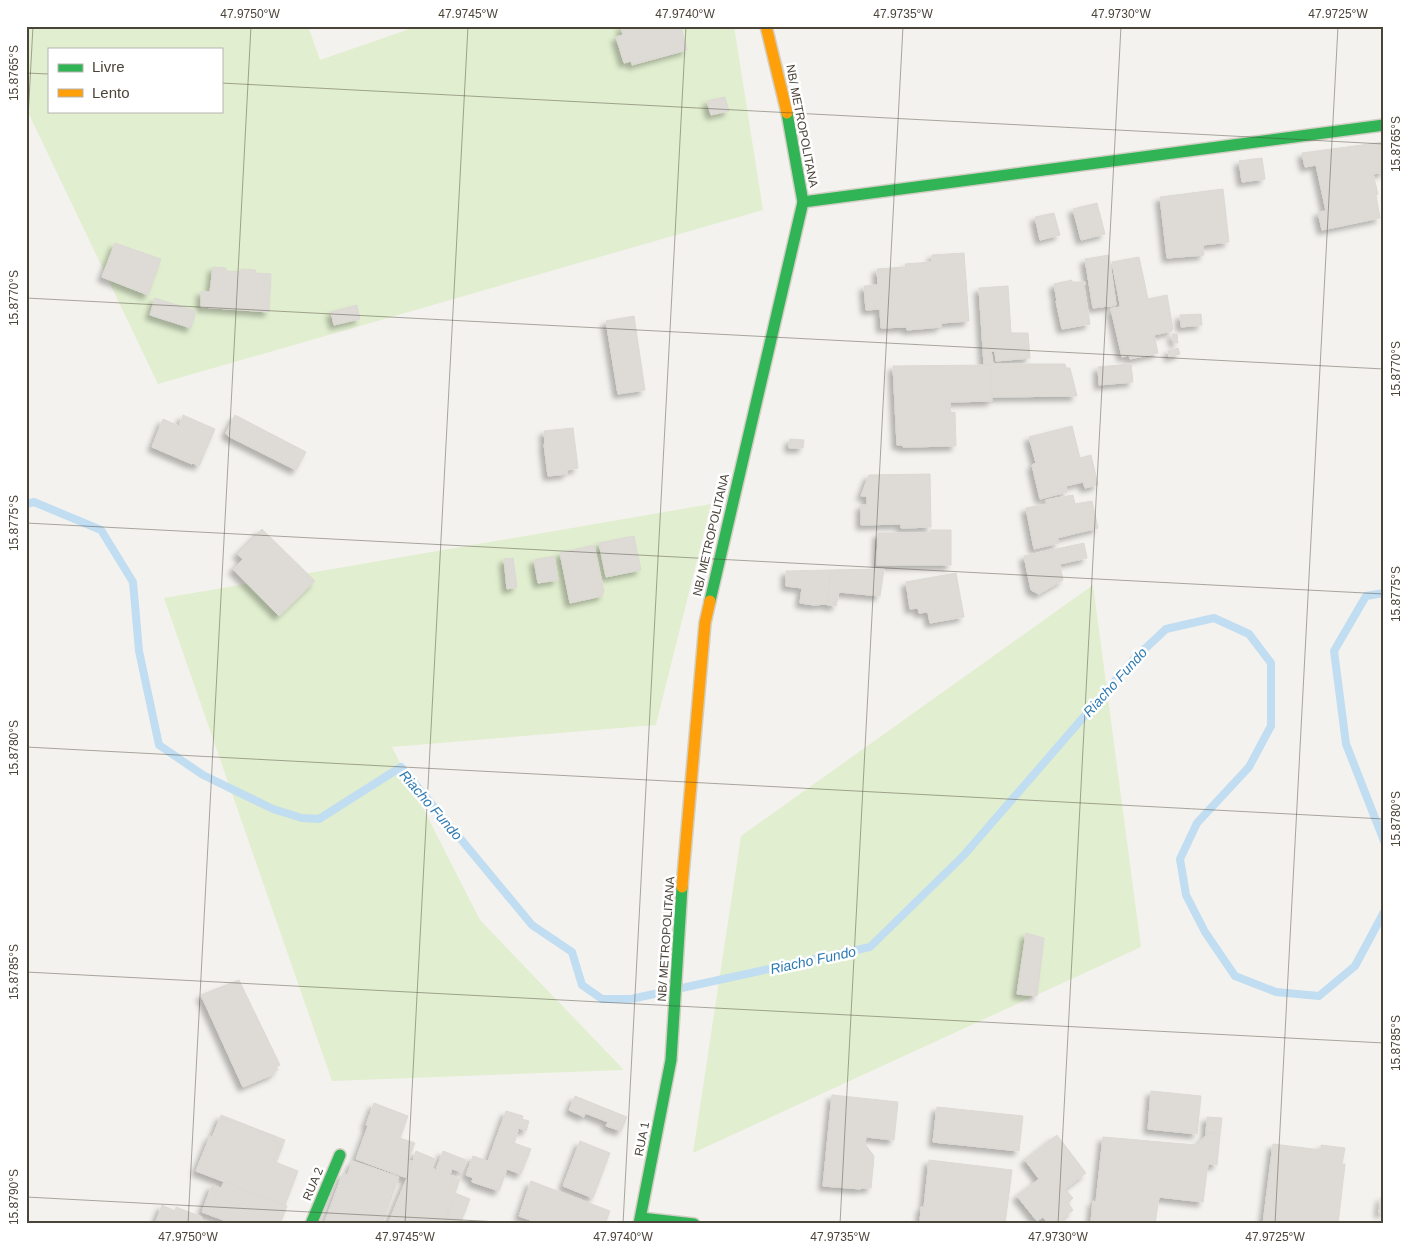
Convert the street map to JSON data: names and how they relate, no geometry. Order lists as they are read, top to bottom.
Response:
{
  "streets": {
    "street": ["NB/ METROPOLITANA", "RUA 1", "RUA 2"]
  },
  "crossings": [
    ["NB/ METROPOLITANA", "RUA 1"]
  ],
  "water": ["Riacho Fundo"],
  "legend": ["Livre", "Lento"],
  "coordinates": [
    "47.9750°W",
    "47.9745°W",
    "47.9740°W",
    "47.9735°W",
    "47.9730°W",
    "47.9725°W",
    "15.8765°S",
    "15.8770°S",
    "15.8775°S",
    "15.8780°S",
    "15.8785°S",
    "15.8790°S"
  ]
}
